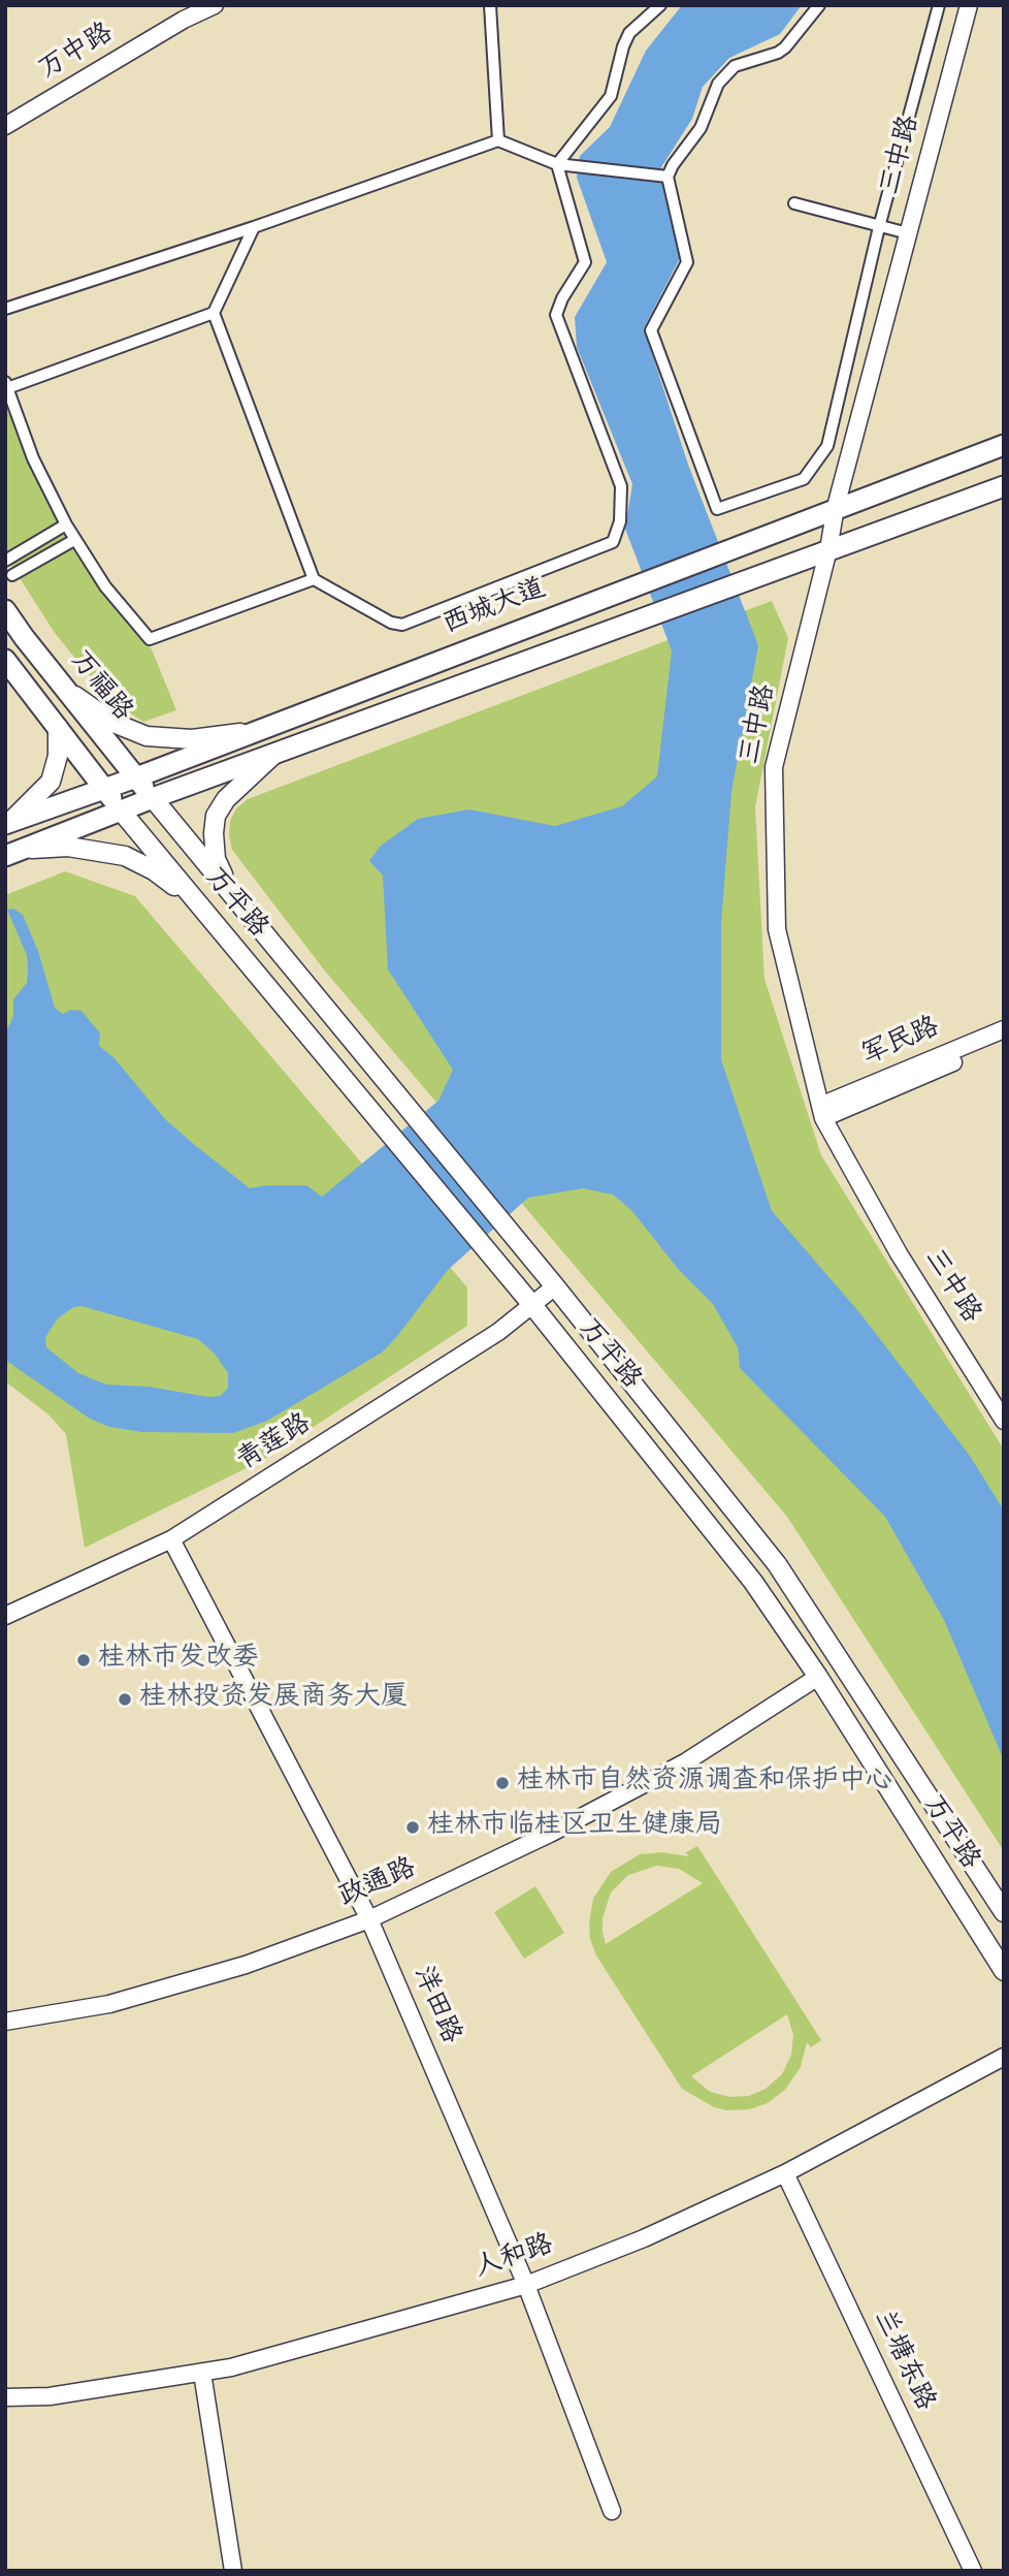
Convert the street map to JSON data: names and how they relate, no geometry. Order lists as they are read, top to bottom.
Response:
{
  "streets": {
    "highway": ["西城大道", "万福路"],
    "main road": ["万平路"],
    "street": [
      "万中路",
      "三中路",
      "军民路",
      "青莲路",
      "政通路",
      "洋田路",
      "人和路",
      "兰塘东路"
    ]
  },
  "crossings": [
    ["三中路", "西城大道"],
    ["三中路", "军民路"],
    ["西城大道", "万福路"],
    ["万福路", "万平路"],
    ["万平路", "青莲路"],
    ["万平路", "政通路"],
    ["青莲路", "洋田路"],
    ["政通路", "洋田路"],
    ["洋田路", "人和路"],
    ["人和路", "兰塘东路"]
  ],
  "places": [
    "桂林市发改委",
    "桂林投资发展商务大厦",
    "桂林市自然资源调查和保护中心",
    "桂林市临桂区卫生健康局"
  ]
}
